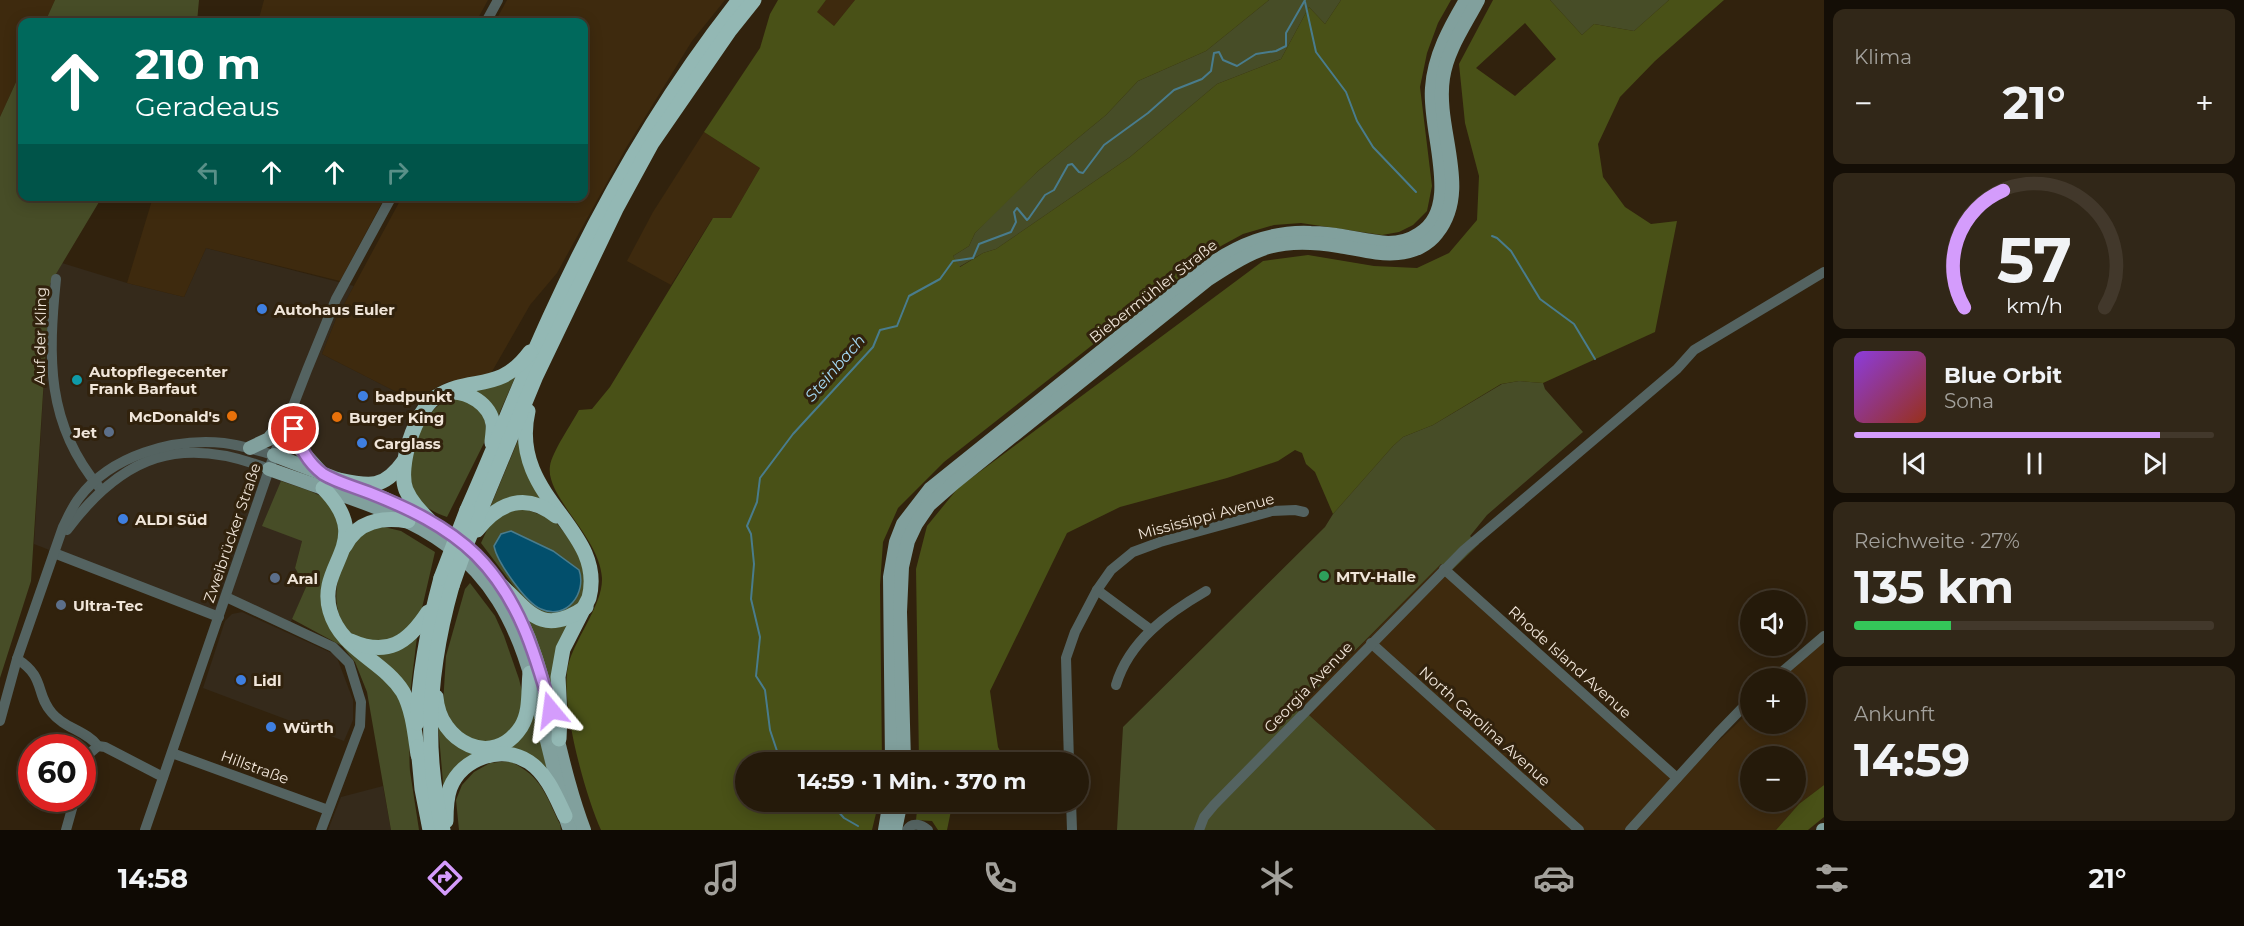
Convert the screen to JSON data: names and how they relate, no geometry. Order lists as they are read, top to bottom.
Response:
{
  "streets": {
    "main road": ["Biebermühler Straße"],
    "street": [
      "Auf der Kling",
      "Mississippi Avenue",
      "Zweibrücker Straße",
      "Rhode Island Avenue",
      "Georgia Avenue",
      "North Carolina Avenue",
      "Hillstraße"
    ]
  },
  "crossings": [
    ["Zweibrücker Straße", "Hillstraße"],
    ["Rhode Island Avenue", "Georgia Avenue"],
    ["Georgia Avenue", "North Carolina Avenue"]
  ],
  "water": ["Steinbach"],
  "places": [
    "Autohaus Euler",
    "Autopflegecenter Frank Barfaut",
    "badpunkt",
    "McDonald's",
    "Burger King",
    "Jet",
    "Carglass",
    "ALDI Süd",
    "MTV-Halle",
    "Aral",
    "Ultra-Tec",
    "Lidl",
    "Würth"
  ],
  "page": {
    "tile": [
      "Klima",
      ["Reichweite · 27%", "135 km"],
      ["Ankunft", "14:59"]
    ],
    "turn": ["210 m", "Geradeaus"],
    "heat": ["−", "21°", "+"],
    "song": ["Blue Orbit", "Sona"],
    "map_buttons": ["+", "−"],
    "limit": "60",
    "trip": "14:59 · 1 Min. · 370 m",
    "tabs": ["14:58", "21°"],
    "gauge": ["57", "km/h"]
  }
}
